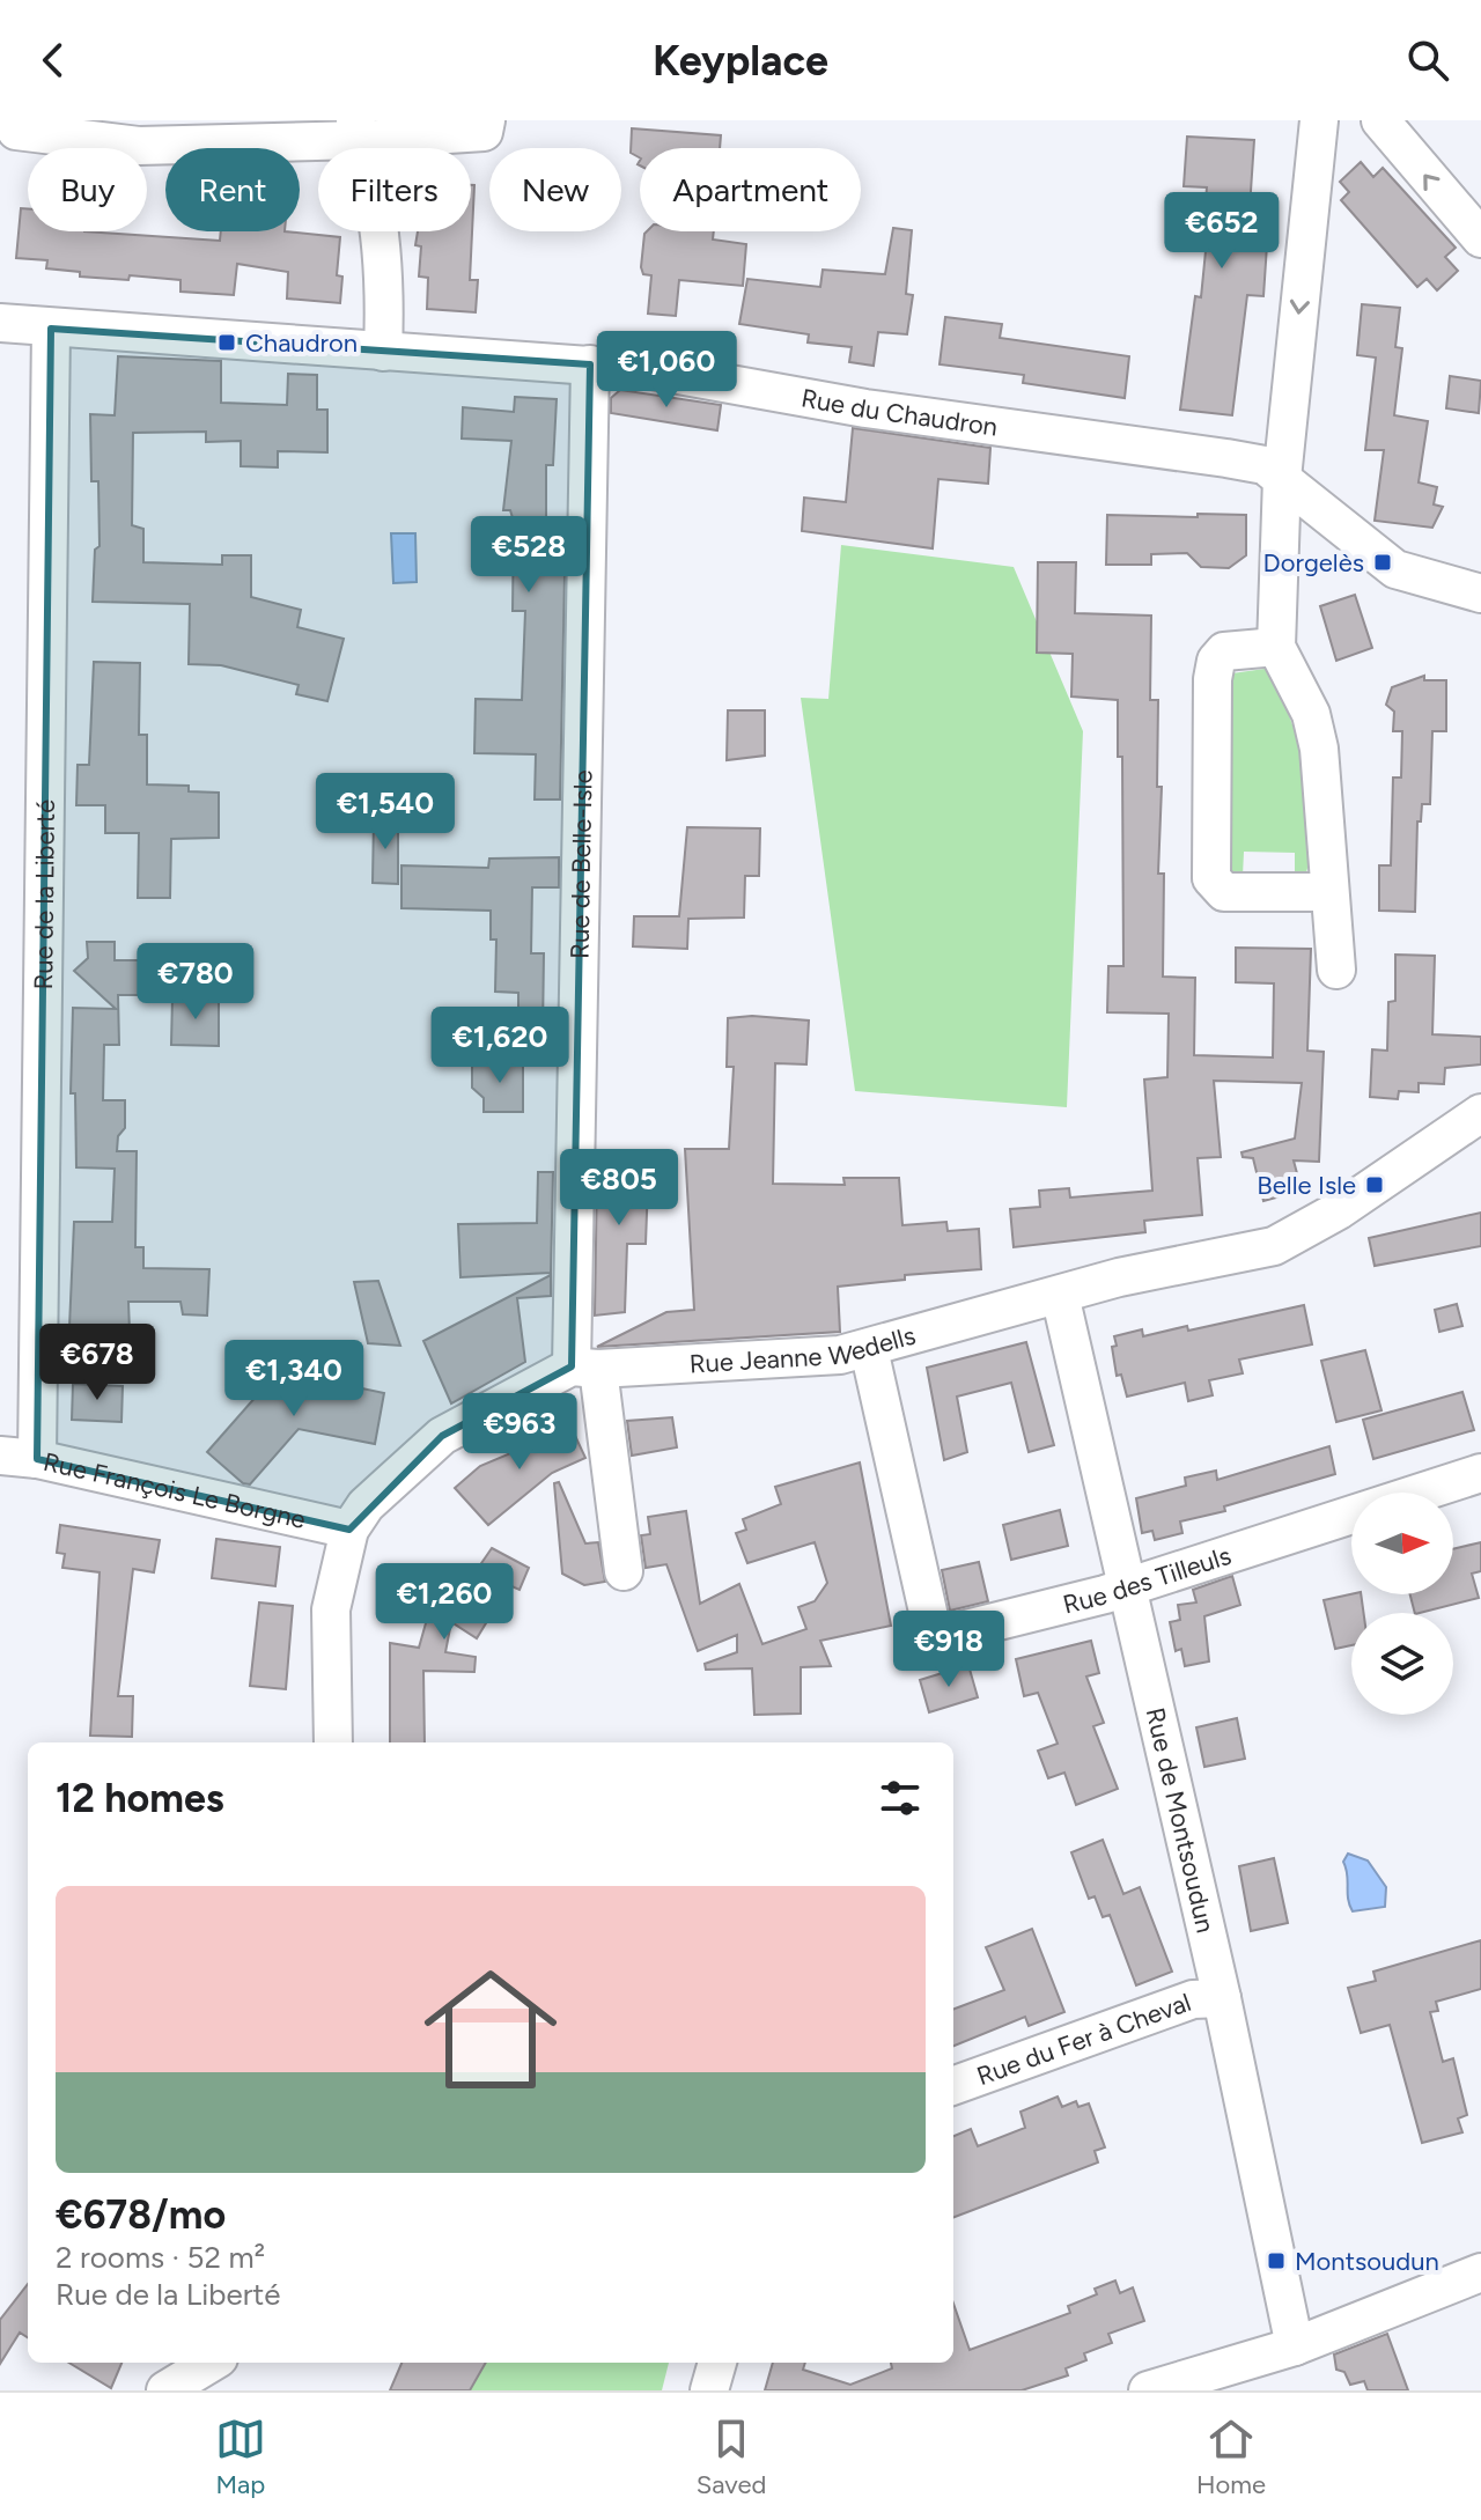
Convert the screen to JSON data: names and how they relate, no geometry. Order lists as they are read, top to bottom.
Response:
{
  "streets": {
    "street": [
      "Rue du Chaudron",
      "Rue de Belle-Isle",
      "Rue de la Liberté",
      "Rue Jeanne Wedells",
      "Rue François Le Borgne",
      "Rue des Tilleuls",
      "Rue de Montsoudun",
      "Rue du Fer à Cheval"
    ]
  },
  "crossings": [
    ["Rue du Chaudron", "Rue de Belle-Isle"],
    ["Rue du Chaudron", "Rue de la Liberté"],
    ["Rue de Belle-Isle", "Rue Jeanne Wedells"],
    ["Rue de la Liberté", "Rue François Le Borgne"],
    ["Rue Jeanne Wedells", "Rue François Le Borgne"],
    ["Rue Jeanne Wedells", "Rue des Tilleuls"],
    ["Rue Jeanne Wedells", "Rue de Montsoudun"],
    ["Rue des Tilleuls", "Rue de Montsoudun"],
    ["Rue de Montsoudun", "Rue du Fer à Cheval"]
  ],
  "places": {
    "transit": [
      "Chaudron",
      "Dorgelès",
      "Belle Isle",
      "Montsoudun"
    ]
  },
  "north": "right",
  "page": {
    "header": "Keyplace",
    "chip": [
      "Buy",
      "Rent",
      "Filters",
      "New",
      "Apartment"
    ],
    "price": [
      "€652",
      "€1,060",
      "€528",
      "€1,540",
      "€780",
      "€1,620",
      "€805",
      "€678",
      "€1,340",
      "€963",
      "€1,260",
      "€918"
    ],
    "heading": "12 homes",
    "list": [
      {
        "name": "€678/mo",
        "note": "2 rooms · 52 m² · Rue de la Liberté"
      }
    ],
    "tabs": ["Map", "Saved", "Home"]
  }
}
